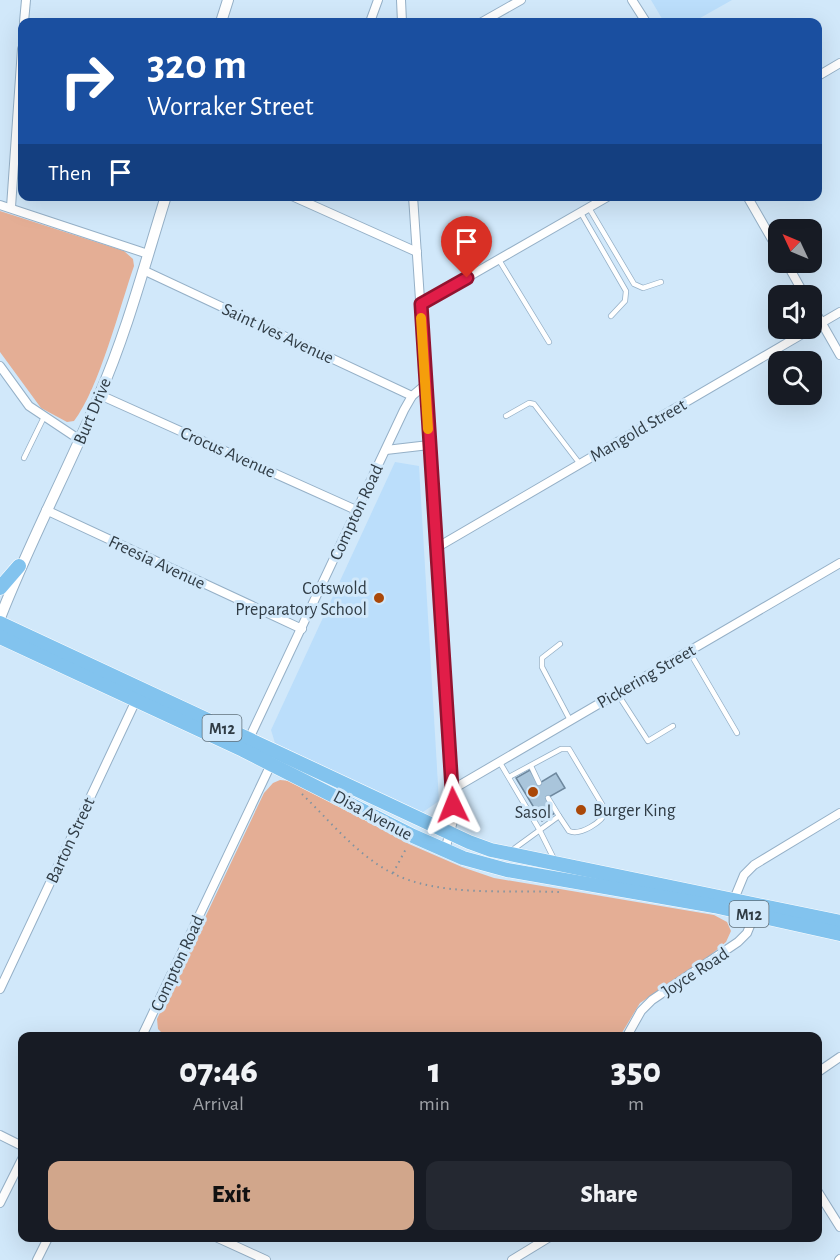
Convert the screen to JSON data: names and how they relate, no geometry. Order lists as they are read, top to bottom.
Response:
{
  "streets": {
    "main road": ["M12", "Disa Avenue"],
    "street": [
      "Saint Ives Avenue",
      "Burt Drive",
      "Mangold Street",
      "Crocus Avenue",
      "Compton Road",
      "Freesia Avenue",
      "Pickering Street",
      "Barton Street",
      "Joyce Road"
    ]
  },
  "crossings": [
    ["Saint Ives Avenue", "Burt Drive"],
    ["Saint Ives Avenue", "Compton Road"],
    ["Burt Drive", "Crocus Avenue"],
    ["Burt Drive", "Freesia Avenue"],
    ["Crocus Avenue", "Compton Road"],
    ["Compton Road", "Freesia Avenue"],
    ["Compton Road", "Disa Avenue"],
    ["Disa Avenue", "Barton Street"],
    ["Disa Avenue", "Joyce Road"]
  ],
  "places": ["Cotswold Preparatory School", "Sasol", "Burger King"],
  "north": "top left",
  "page": {
    "turn": ["320 m", "Worraker Street"],
    "then": "Then",
    "eta": [
      "07:46",
      "Arrival",
      "1",
      "min",
      "350",
      "m"
    ],
    "buttons": ["Exit", "Share"]
  }
}
